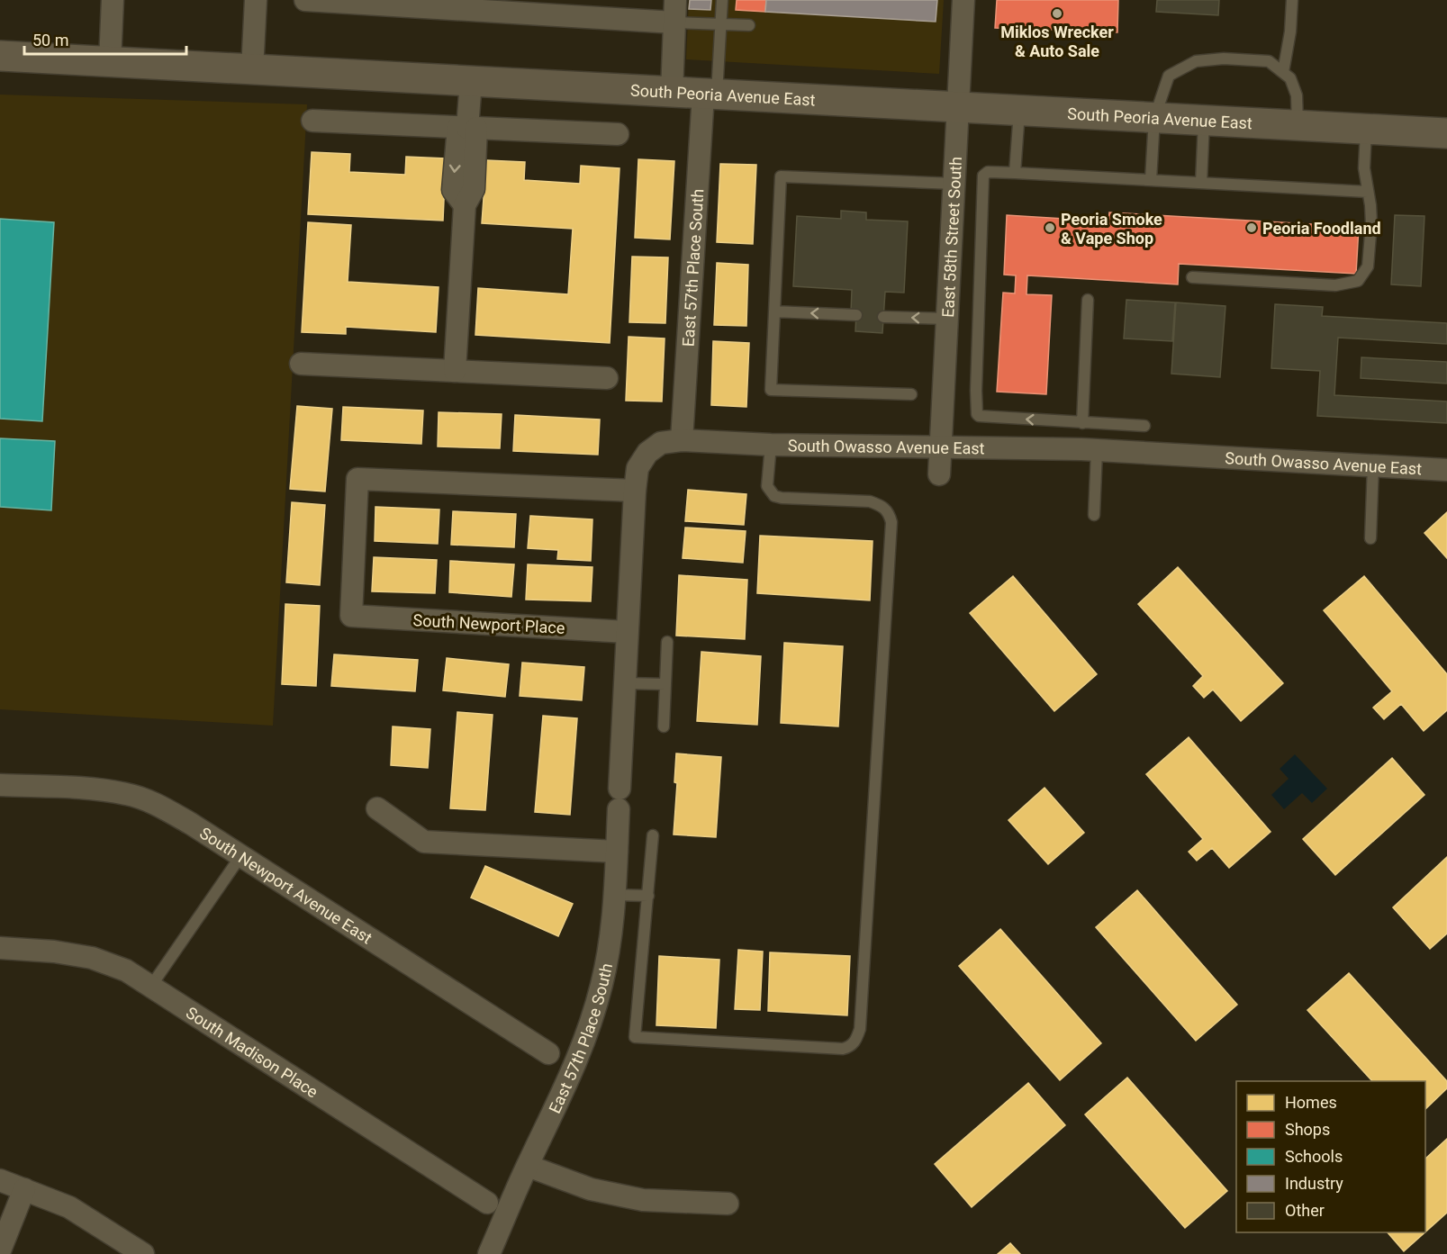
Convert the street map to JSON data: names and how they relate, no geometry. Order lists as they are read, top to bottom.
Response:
{
  "streets": {
    "main road": ["South Peoria Avenue East"],
    "street": [
      "East 58th Street South",
      "East 57th Place South",
      "South Owasso Avenue East",
      "South Newport Place",
      "South Newport Avenue East",
      "South Madison Place"
    ]
  },
  "crossings": [
    ["South Peoria Avenue East", "East 58th Street South"],
    ["South Peoria Avenue East", "East 57th Place South"],
    ["East 58th Street South", "South Owasso Avenue East"],
    ["East 57th Place South", "South Owasso Avenue East"],
    ["East 57th Place South", "South Newport Place"],
    ["South Owasso Avenue East", "South Newport Place"]
  ],
  "places": ["Miklos Wrecker & Auto Sale", "Peoria Smoke & Vape Shop", "Peoria Foodland"],
  "legend": [
    "Homes",
    "Shops",
    "Schools",
    "Industry",
    "Other"
  ],
  "scale_bar": "50 m"
}
